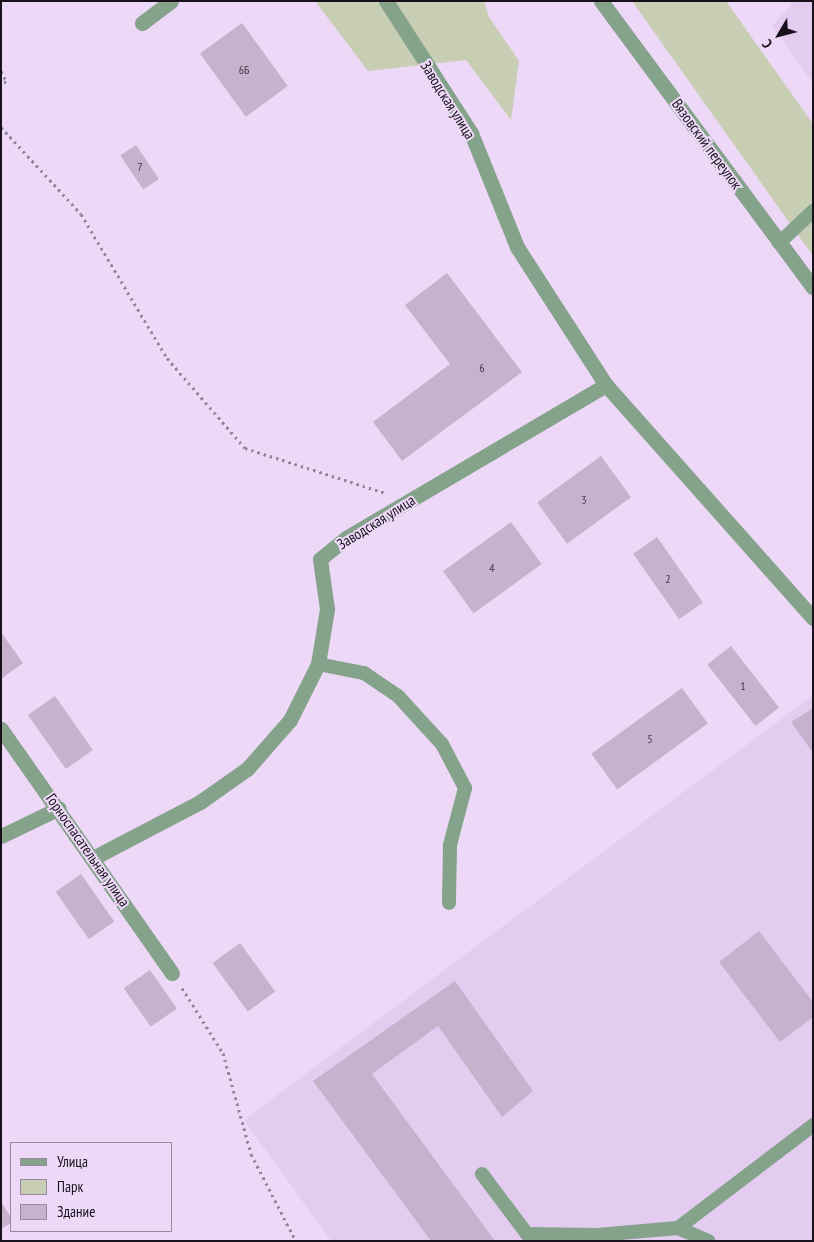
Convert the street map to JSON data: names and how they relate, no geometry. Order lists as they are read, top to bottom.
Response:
{
  "streets": {
    "street": ["Заводская улица", "Вязовский переулок", "Горноспасательная улица"]
  },
  "crossings": [
    ["Заводская улица", "Горноспасательная улица"]
  ],
  "house_numbers": [
    "6Б",
    "7",
    "6",
    "3",
    "4",
    "2",
    "1",
    "5"
  ],
  "legend": ["Улица", "Парк", "Здание"],
  "north": "bottom left"
}
